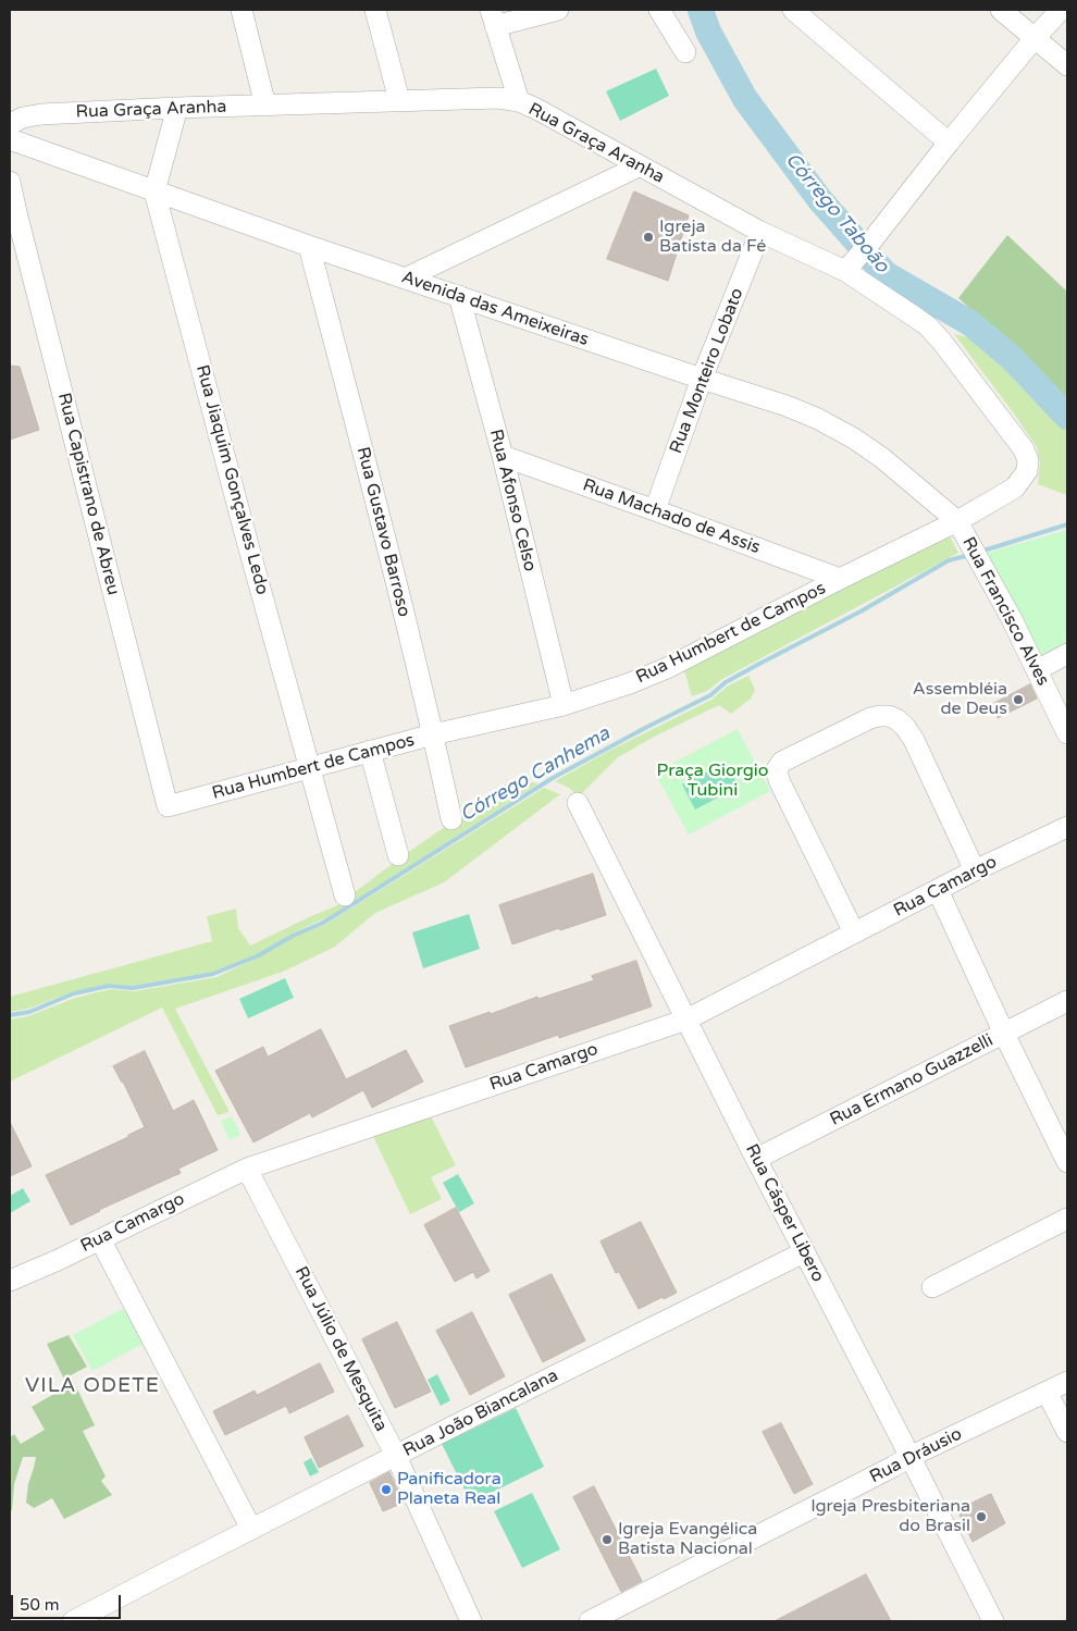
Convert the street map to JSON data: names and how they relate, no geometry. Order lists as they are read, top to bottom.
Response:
{
  "streets": {
    "street": [
      "Rua Graça Aranha",
      "Avenida das Ameixeiras",
      "Rua Monteiro Lobato",
      "Rua Jiaquim Gonçalves Ledo",
      "Rua Capistrano de Abreu",
      "Rua Afonso Celso",
      "Rua Machado de Assis",
      "Rua Gustavo Barroso",
      "Rua Francisco Alves",
      "Rua Humbert de Campos",
      "Rua Camargo",
      "Rua Ermano Guazzelli",
      "Rua Cásper Libero",
      "Rua Júlio de Mesquita",
      "Rua João Biancalana",
      "Rua Dráusio"
    ]
  },
  "crossings": [
    ["Rua Graça Aranha", "Rua Monteiro Lobato"],
    ["Rua Graça Aranha", "Rua Humbert de Campos"],
    ["Avenida das Ameixeiras", "Rua Monteiro Lobato"],
    ["Avenida das Ameixeiras", "Rua Jiaquim Gonçalves Ledo"],
    ["Avenida das Ameixeiras", "Rua Afonso Celso"],
    ["Avenida das Ameixeiras", "Rua Gustavo Barroso"],
    ["Avenida das Ameixeiras", "Rua Francisco Alves"],
    ["Avenida das Ameixeiras", "Rua Humbert de Campos"],
    ["Rua Monteiro Lobato", "Rua Machado de Assis"],
    ["Rua Jiaquim Gonçalves Ledo", "Rua Humbert de Campos"],
    ["Rua Capistrano de Abreu", "Rua Humbert de Campos"],
    ["Rua Afonso Celso", "Rua Machado de Assis"],
    ["Rua Afonso Celso", "Rua Humbert de Campos"],
    ["Rua Machado de Assis", "Rua Humbert de Campos"],
    ["Rua Gustavo Barroso", "Rua Humbert de Campos"],
    ["Rua Francisco Alves", "Rua Humbert de Campos"],
    ["Rua Camargo", "Rua Cásper Libero"],
    ["Rua Camargo", "Rua Júlio de Mesquita"],
    ["Rua Ermano Guazzelli", "Rua Cásper Libero"],
    ["Rua Cásper Libero", "Rua João Biancalana"],
    ["Rua Cásper Libero", "Rua Dráusio"],
    ["Rua Júlio de Mesquita", "Rua João Biancalana"]
  ],
  "districts": ["VILA ODETE"],
  "water": ["Córrego Taboão", "Córrego Canhema"],
  "parks": ["Praça Giorgio Tubini"],
  "places": [
    "Igreja Batista da Fé",
    "Assembléia de Deus",
    "Panificadora Planeta Real",
    "Igreja Presbiteriana do Brasil",
    "Igreja Evangélica Batista Nacional"
  ],
  "scale_bar": "50 m"
}
